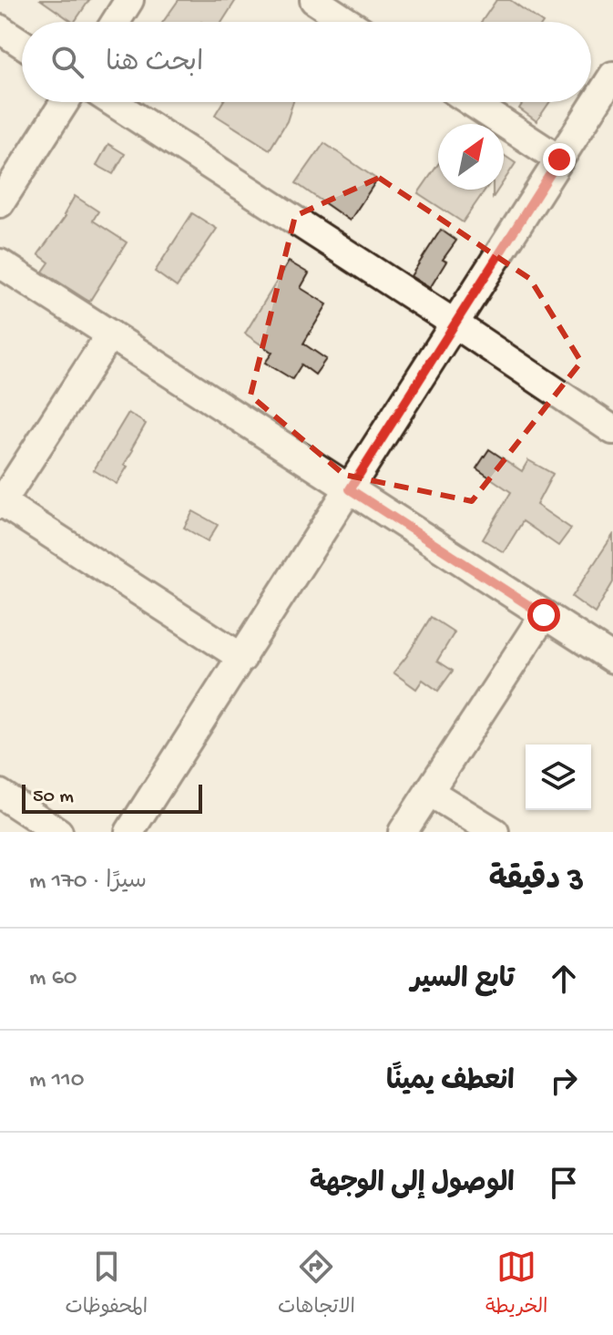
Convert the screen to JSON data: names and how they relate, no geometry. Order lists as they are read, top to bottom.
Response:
{
  "scale_bar": "50 m",
  "north": "top right",
  "page": {
    "search": "ابحث هنا",
    "scale": "50 m",
    "heading": ["3 دقيقة", "سيرًا · 170 m"],
    "list": [
      ["تابع السير", "60 m"],
      ["انعطف يمينًا", "110 m"],
      "الوصول إلى الوجهة"
    ],
    "nav": ["الخريطة", "الاتجاهات", "المحفوظات"]
  }
}
